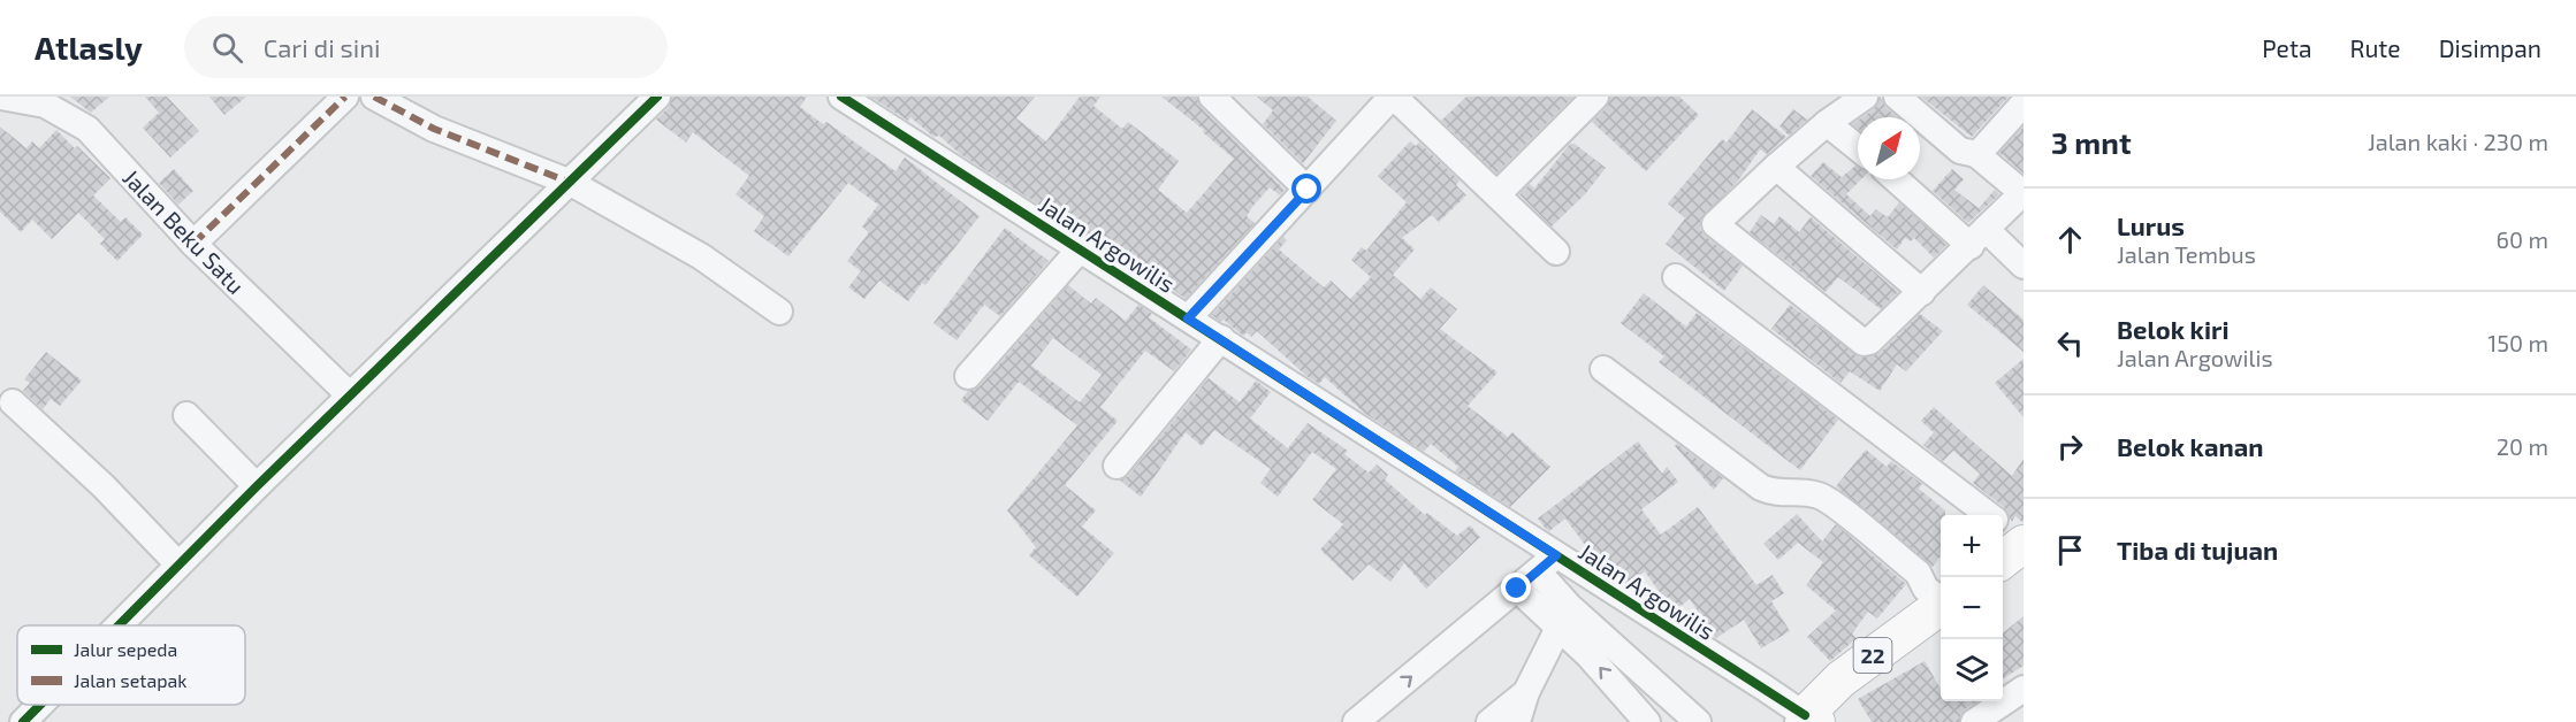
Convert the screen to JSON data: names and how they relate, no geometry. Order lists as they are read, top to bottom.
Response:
{
  "streets": {
    "highway": ["22"],
    "street": ["Jalan Beku Satu", "Jalan Argowilis"]
  },
  "crossings": [
    ["Jalan Argowilis", "22"]
  ],
  "legend": ["Jalur sepeda", "Jalan setapak"],
  "north": "top right",
  "page": {
    "header": "Atlasly",
    "search": "Cari di sini",
    "nav": ["Peta", "Rute", "Disimpan"],
    "heading": ["3 mnt", "Jalan kaki · 230 m"],
    "list": [
      ["Lurus", "Jalan Tembus", "60 m"],
      ["Belok kiri", "Jalan Argowilis", "150 m"],
      ["Belok kanan", "20 m"],
      "Tiba di tujuan"
    ],
    "map_buttons": ["+", "−"]
  }
}
